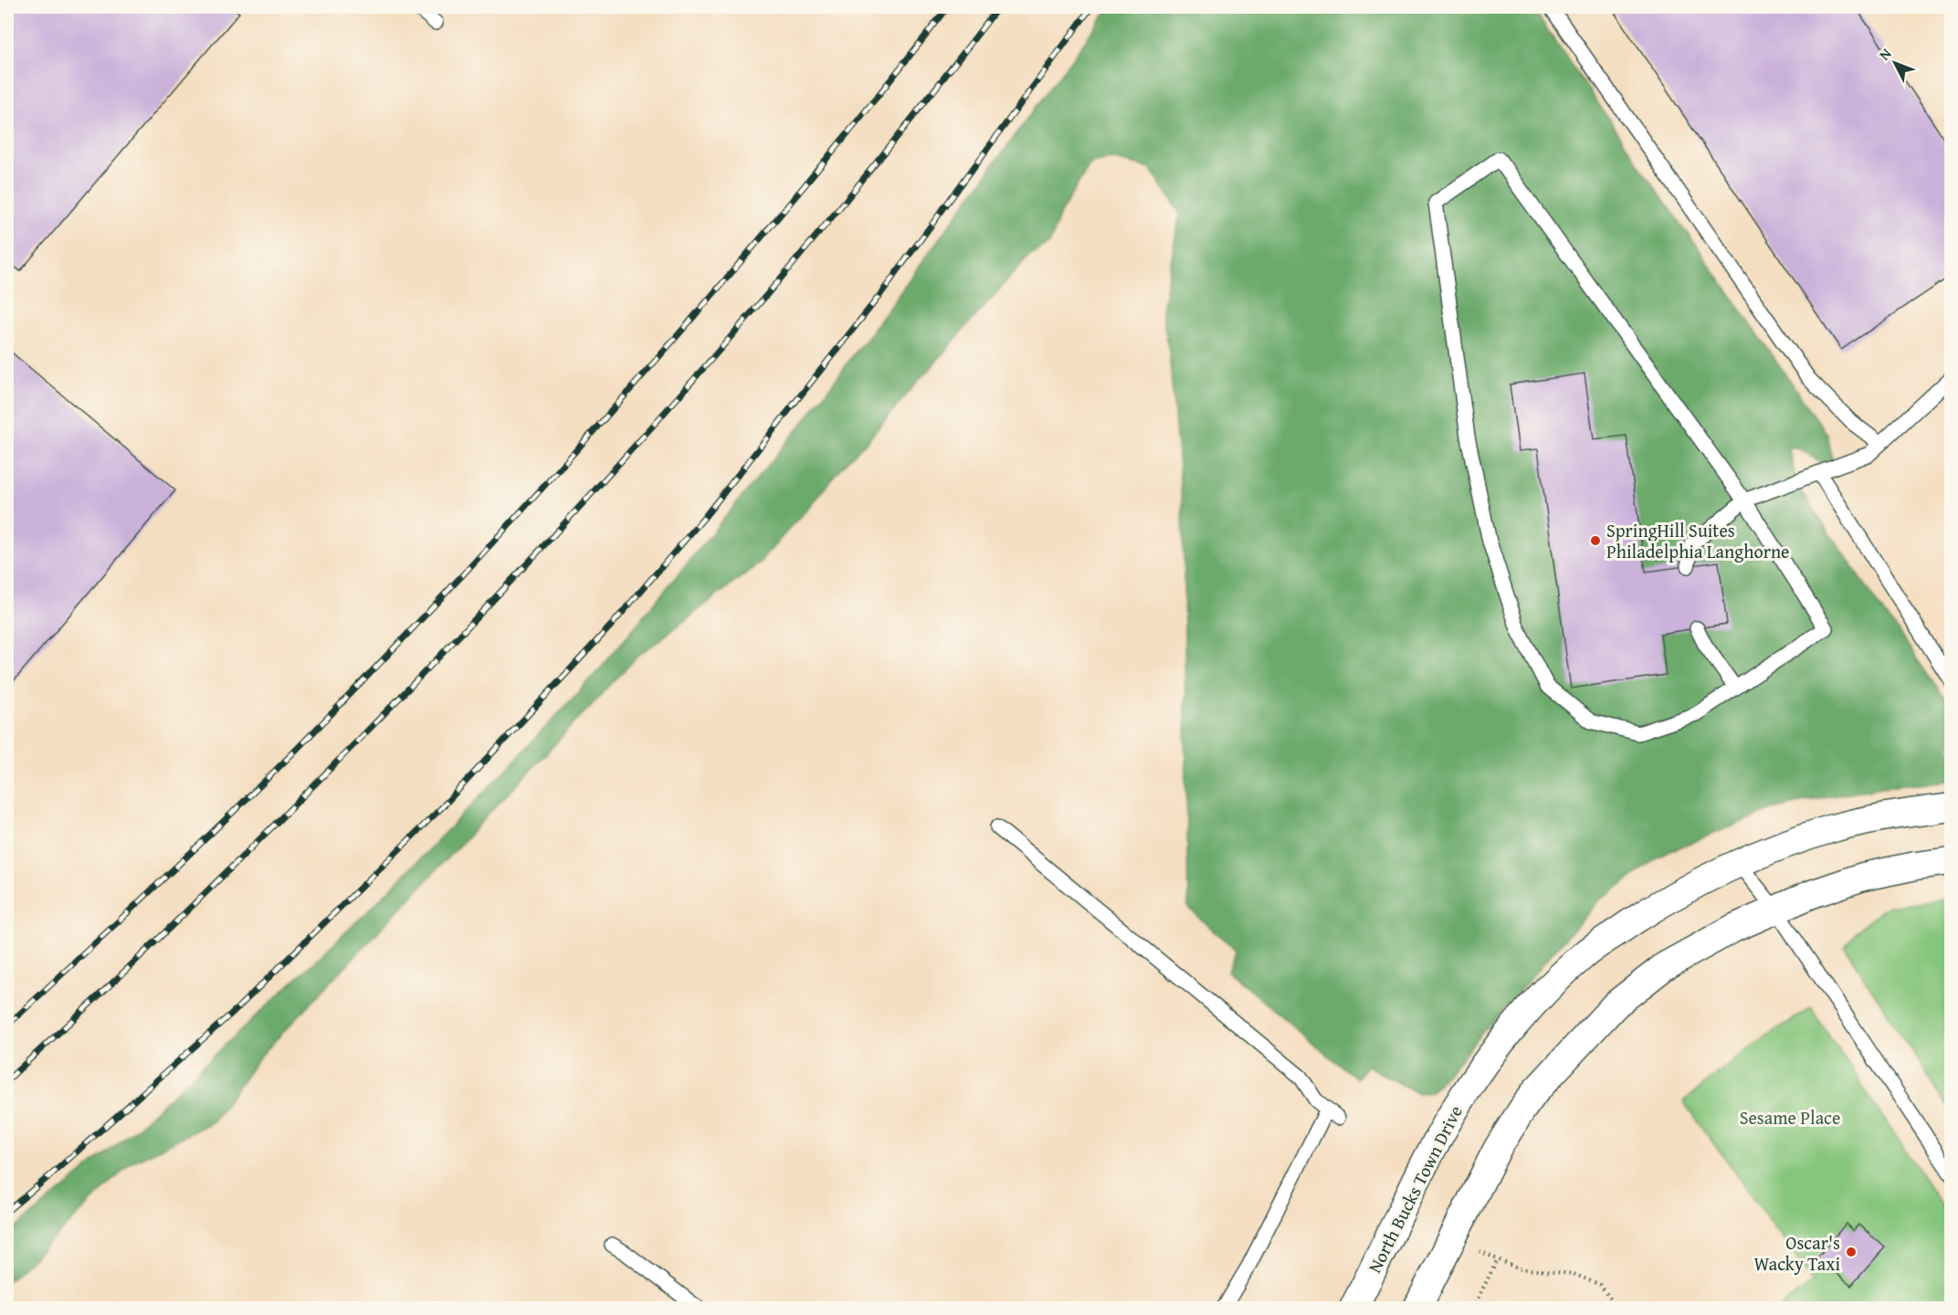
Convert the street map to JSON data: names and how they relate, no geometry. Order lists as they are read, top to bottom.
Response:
{
  "streets": {
    "street": ["North Bucks Town Drive"]
  },
  "parks": ["Sesame Place"],
  "places": ["SpringHill Suites Philadelphia Langhorne", "Oscar's Wacky Taxi"],
  "north": "top left"
}
